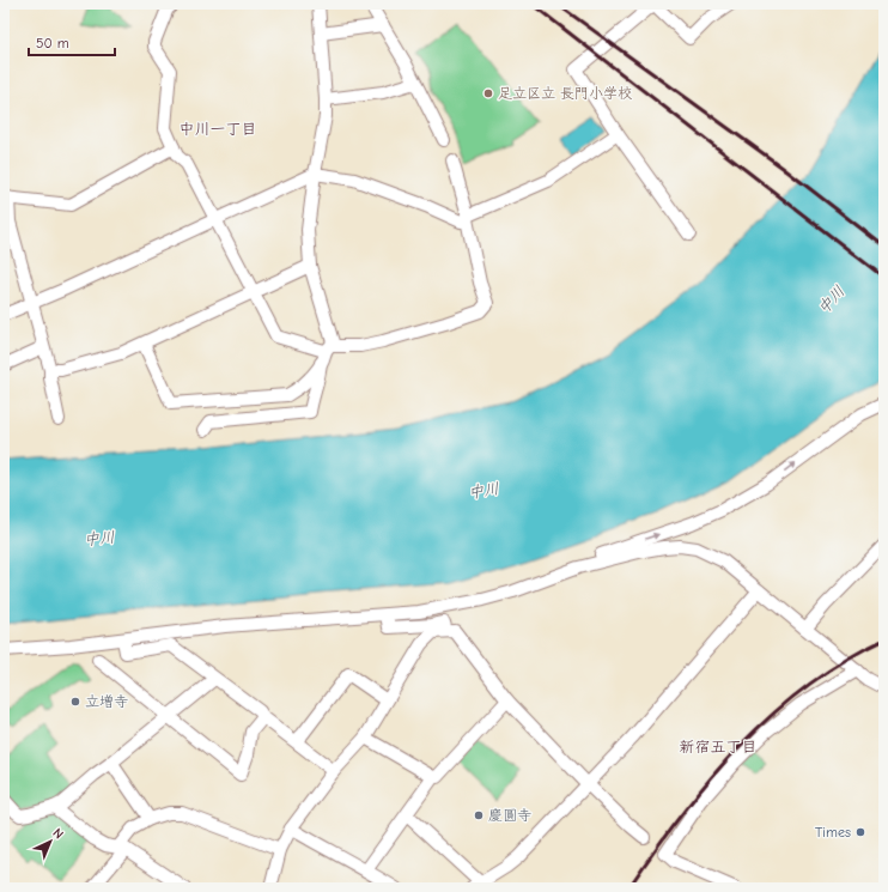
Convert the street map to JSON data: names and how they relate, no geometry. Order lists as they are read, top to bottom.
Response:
{
  "districts": ["中川一丁目", "新宿五丁目"],
  "water": ["中川"],
  "places": [
    "足立区立 長門小学校",
    "立増寺",
    "慶圓寺",
    "Times"
  ],
  "scale_bar": "50 m",
  "north": "top right"
}
